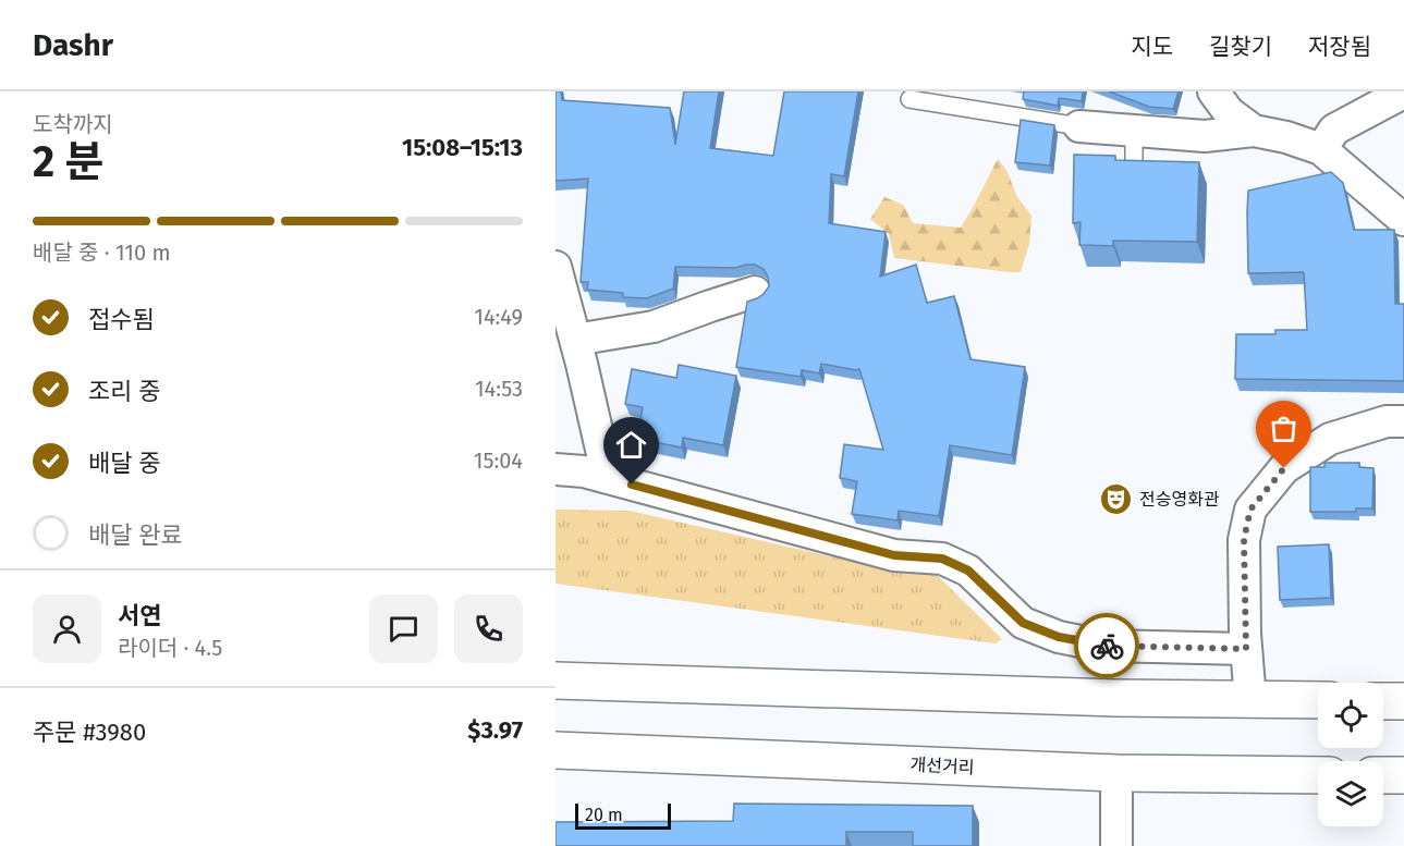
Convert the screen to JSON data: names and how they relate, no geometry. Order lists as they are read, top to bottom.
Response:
{
  "streets": {
    "main road": ["개선거리"]
  },
  "places": {
    "theatre": ["전승영화관"]
  },
  "scale_bar": "20 m",
  "page": {
    "header": "Dashr",
    "nav": ["지도", "길찾기", "저장됨"],
    "heading": ["2 분", "도착까지", "15:08–15:13"],
    "panel": [
      "서연",
      "라이더 · 4.5",
      "주문 #3980",
      "$3.97"
    ],
    "bar": "배달 중 · 110 m",
    "list": [
      ["접수됨", "14:49"],
      ["조리 중", "14:53"],
      ["배달 중", "15:04"],
      "배달 완료"
    ],
    "scale": "20 m"
  }
}
